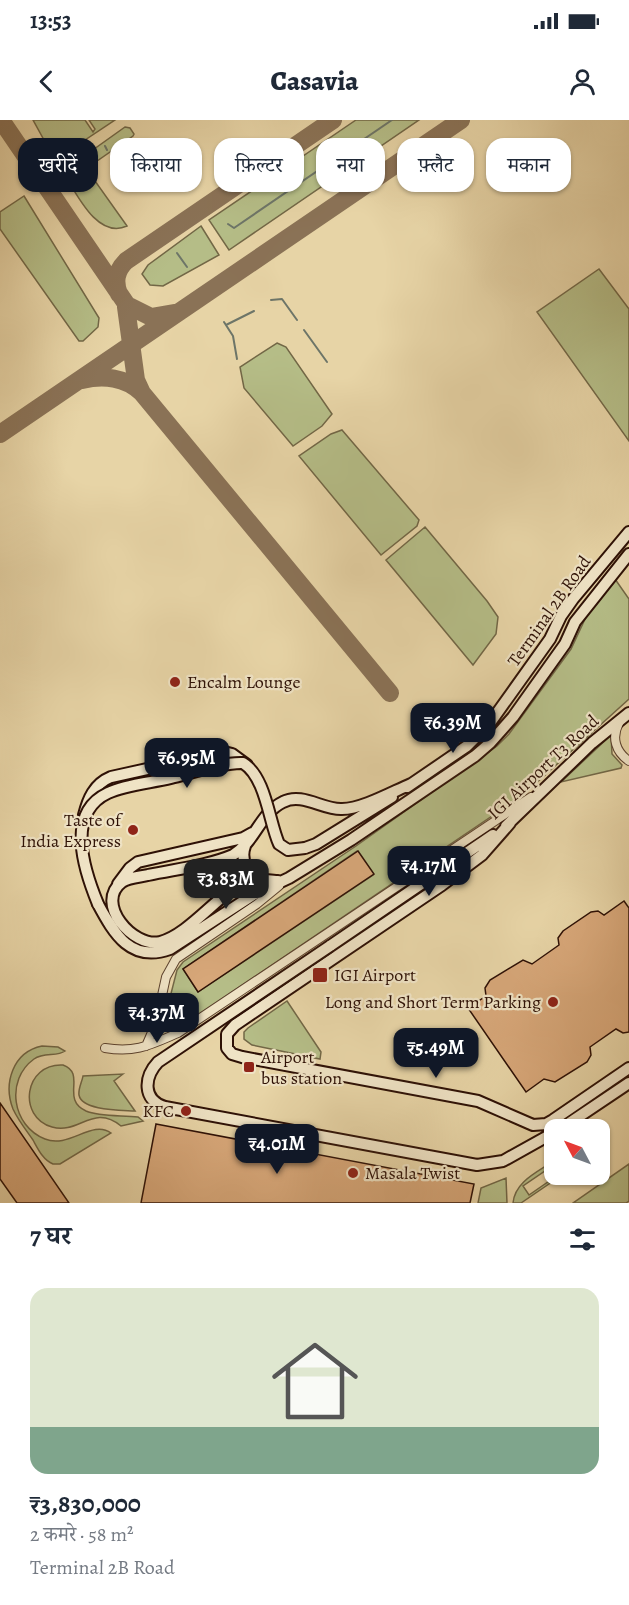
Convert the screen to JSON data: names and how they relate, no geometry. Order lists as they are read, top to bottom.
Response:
{
  "streets": {
    "main road": ["Terminal 2B Road", "IGI Airport T3 Road"]
  },
  "places": {
    "other": [
      "Encalm Lounge",
      "Taste of India Express",
      "Long and Short Term Parking",
      "KFC",
      "Masala Twist"
    ],
    "transit": ["IGI Airport", "Airport bus station"]
  },
  "north": "top left",
  "page": {
    "status": "13:53",
    "header": "Casavia",
    "chip": [
      "खरीदें",
      "किराया",
      "फ़िल्टर",
      "नया",
      "फ़्लैट",
      "मकान"
    ],
    "price": [
      "₹6.39M",
      "₹6.95M",
      "₹4.17M",
      "₹3.83M",
      "₹4.37M",
      "₹5.49M",
      "₹4.01M"
    ],
    "heading": "7 घर",
    "list": [
      {
        "name": "₹3,830,000",
        "note": "2 कमरे · 58 m² · Terminal 2B Road"
      }
    ]
  }
}
